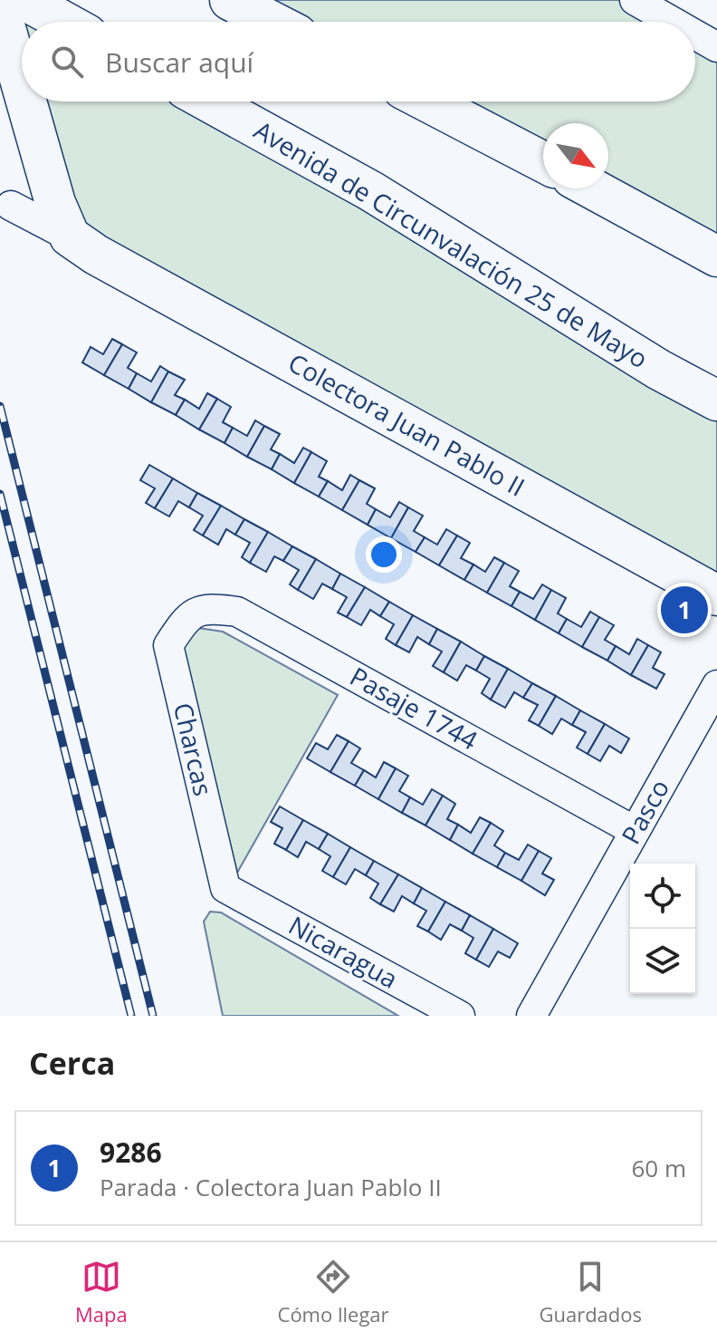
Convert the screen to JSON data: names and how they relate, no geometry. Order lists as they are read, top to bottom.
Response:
{
  "streets": {
    "main road": ["Avenida de Circunvalación 25 de Mayo", "Colectora Juan Pablo II"],
    "street": [
      "Pasaje 1744",
      "Charcas",
      "Pasco",
      "Nicaragua"
    ]
  },
  "crossings": [
    ["Pasaje 1744", "Charcas"],
    ["Pasaje 1744", "Pasco"],
    ["Charcas", "Nicaragua"]
  ],
  "north": "bottom right",
  "page": {
    "search": "Buscar aquí",
    "pins": "1",
    "heading": "Cerca",
    "list": [
      {
        "mark": "1",
        "name": "9286",
        "note": "Parada · Colectora Juan Pablo II",
        "value": "60 m"
      }
    ],
    "nav": ["Mapa", "Cómo llegar", "Guardados"]
  }
}
